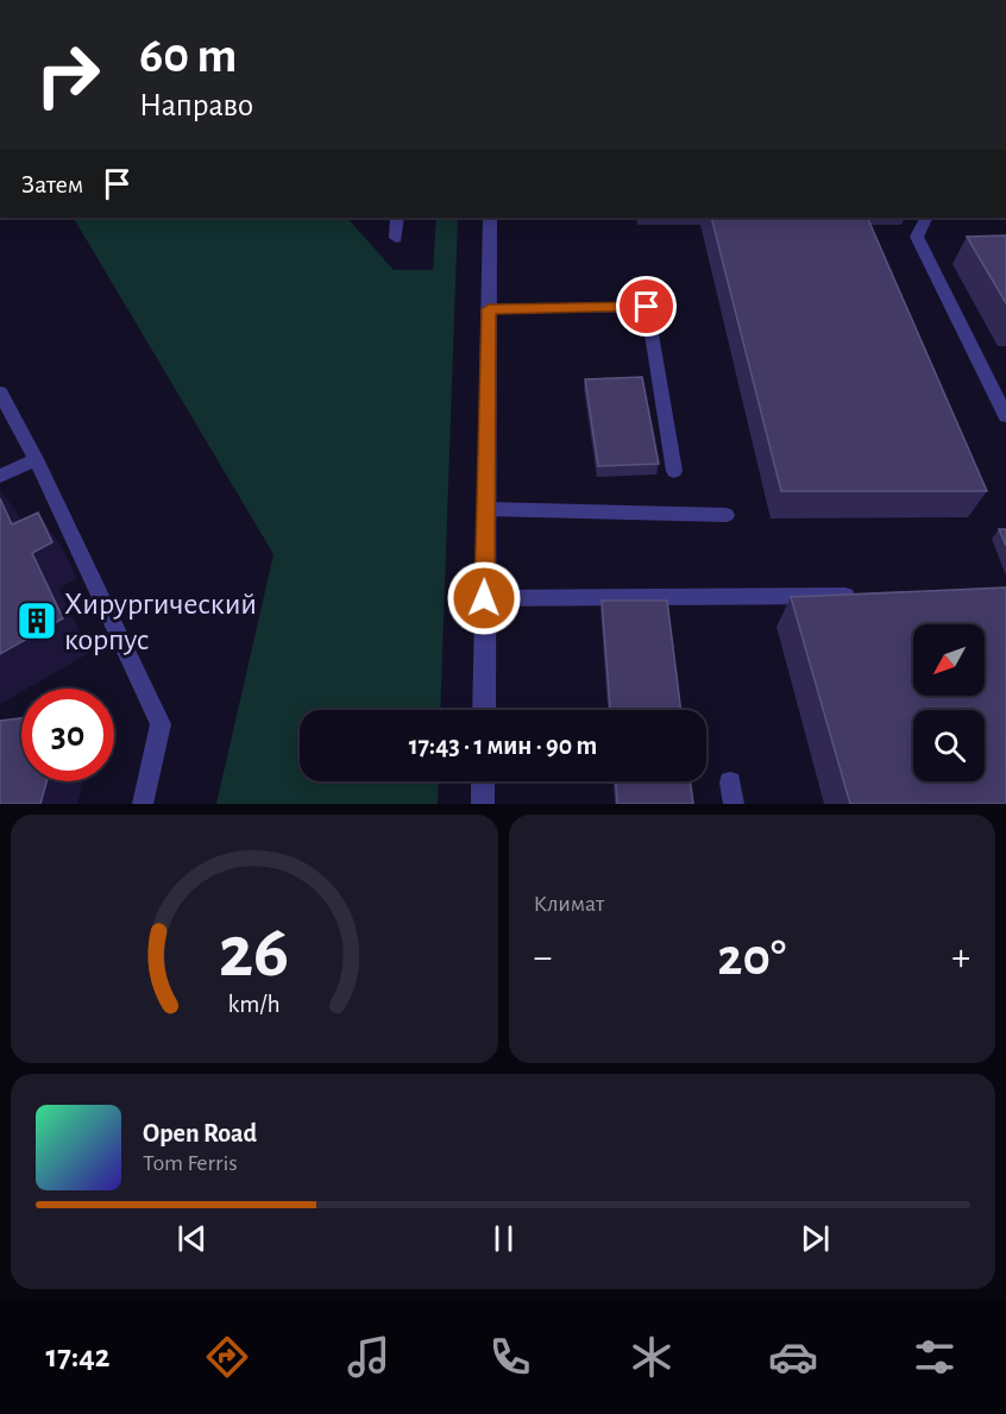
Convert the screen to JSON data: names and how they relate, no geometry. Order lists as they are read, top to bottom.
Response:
{
  "places": {
    "building": ["Хирургический корпус"]
  },
  "north": "bottom left",
  "page": {
    "turn": ["60 m", "Направо"],
    "then": "Затем",
    "limit": "30",
    "trip": "17:43 · 1 мин · 90 m",
    "tile": "Климат",
    "heat": ["−", "20°", "+"],
    "song": ["Open Road", "Tom Ferris"],
    "tabs": "17:42",
    "gauge": ["26", "km/h"]
  }
}
